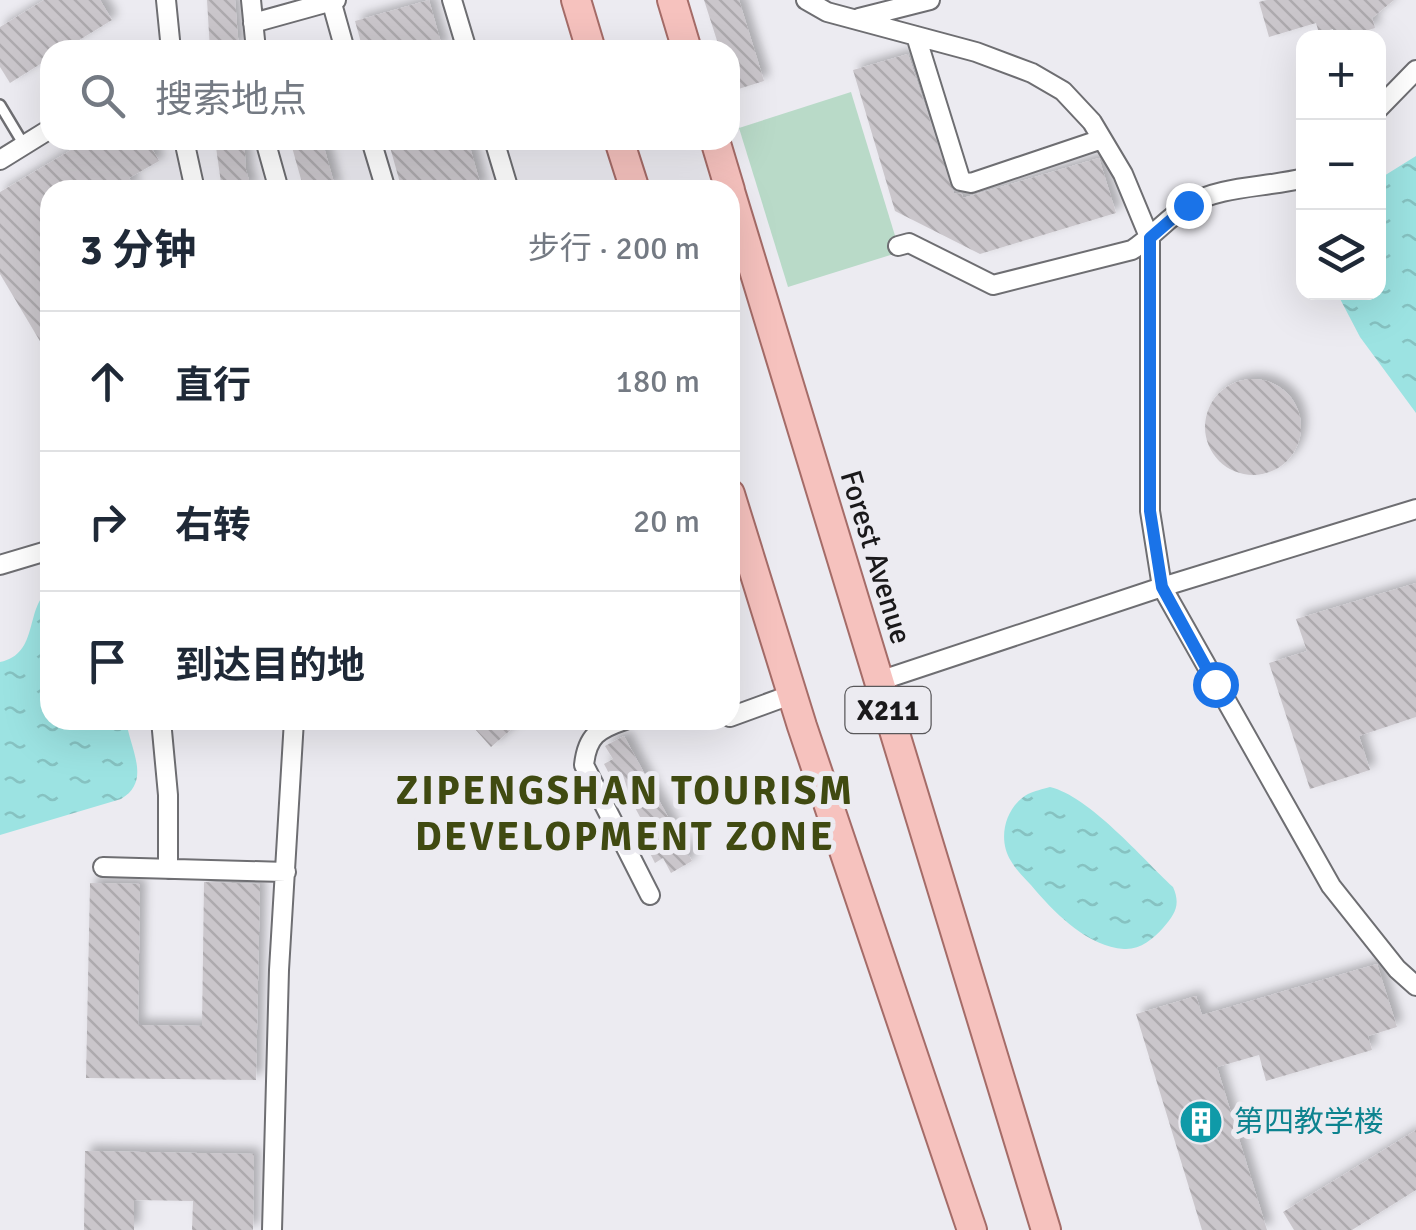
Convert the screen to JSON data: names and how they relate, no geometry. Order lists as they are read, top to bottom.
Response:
{
  "streets": {
    "main road": ["Forest Avenue", "X211"]
  },
  "districts": ["ZIPENGSHAN TOURISM DEVELOPMENT ZONE"],
  "places": {
    "building": ["第四教学楼"]
  },
  "page": {
    "map_buttons": ["+", "−"],
    "search": "搜索地点",
    "heading": ["3 分钟", "步行 · 200 m"],
    "list": [
      ["直行", "180 m"],
      ["右转", "20 m"],
      "到达目的地"
    ]
  }
}
